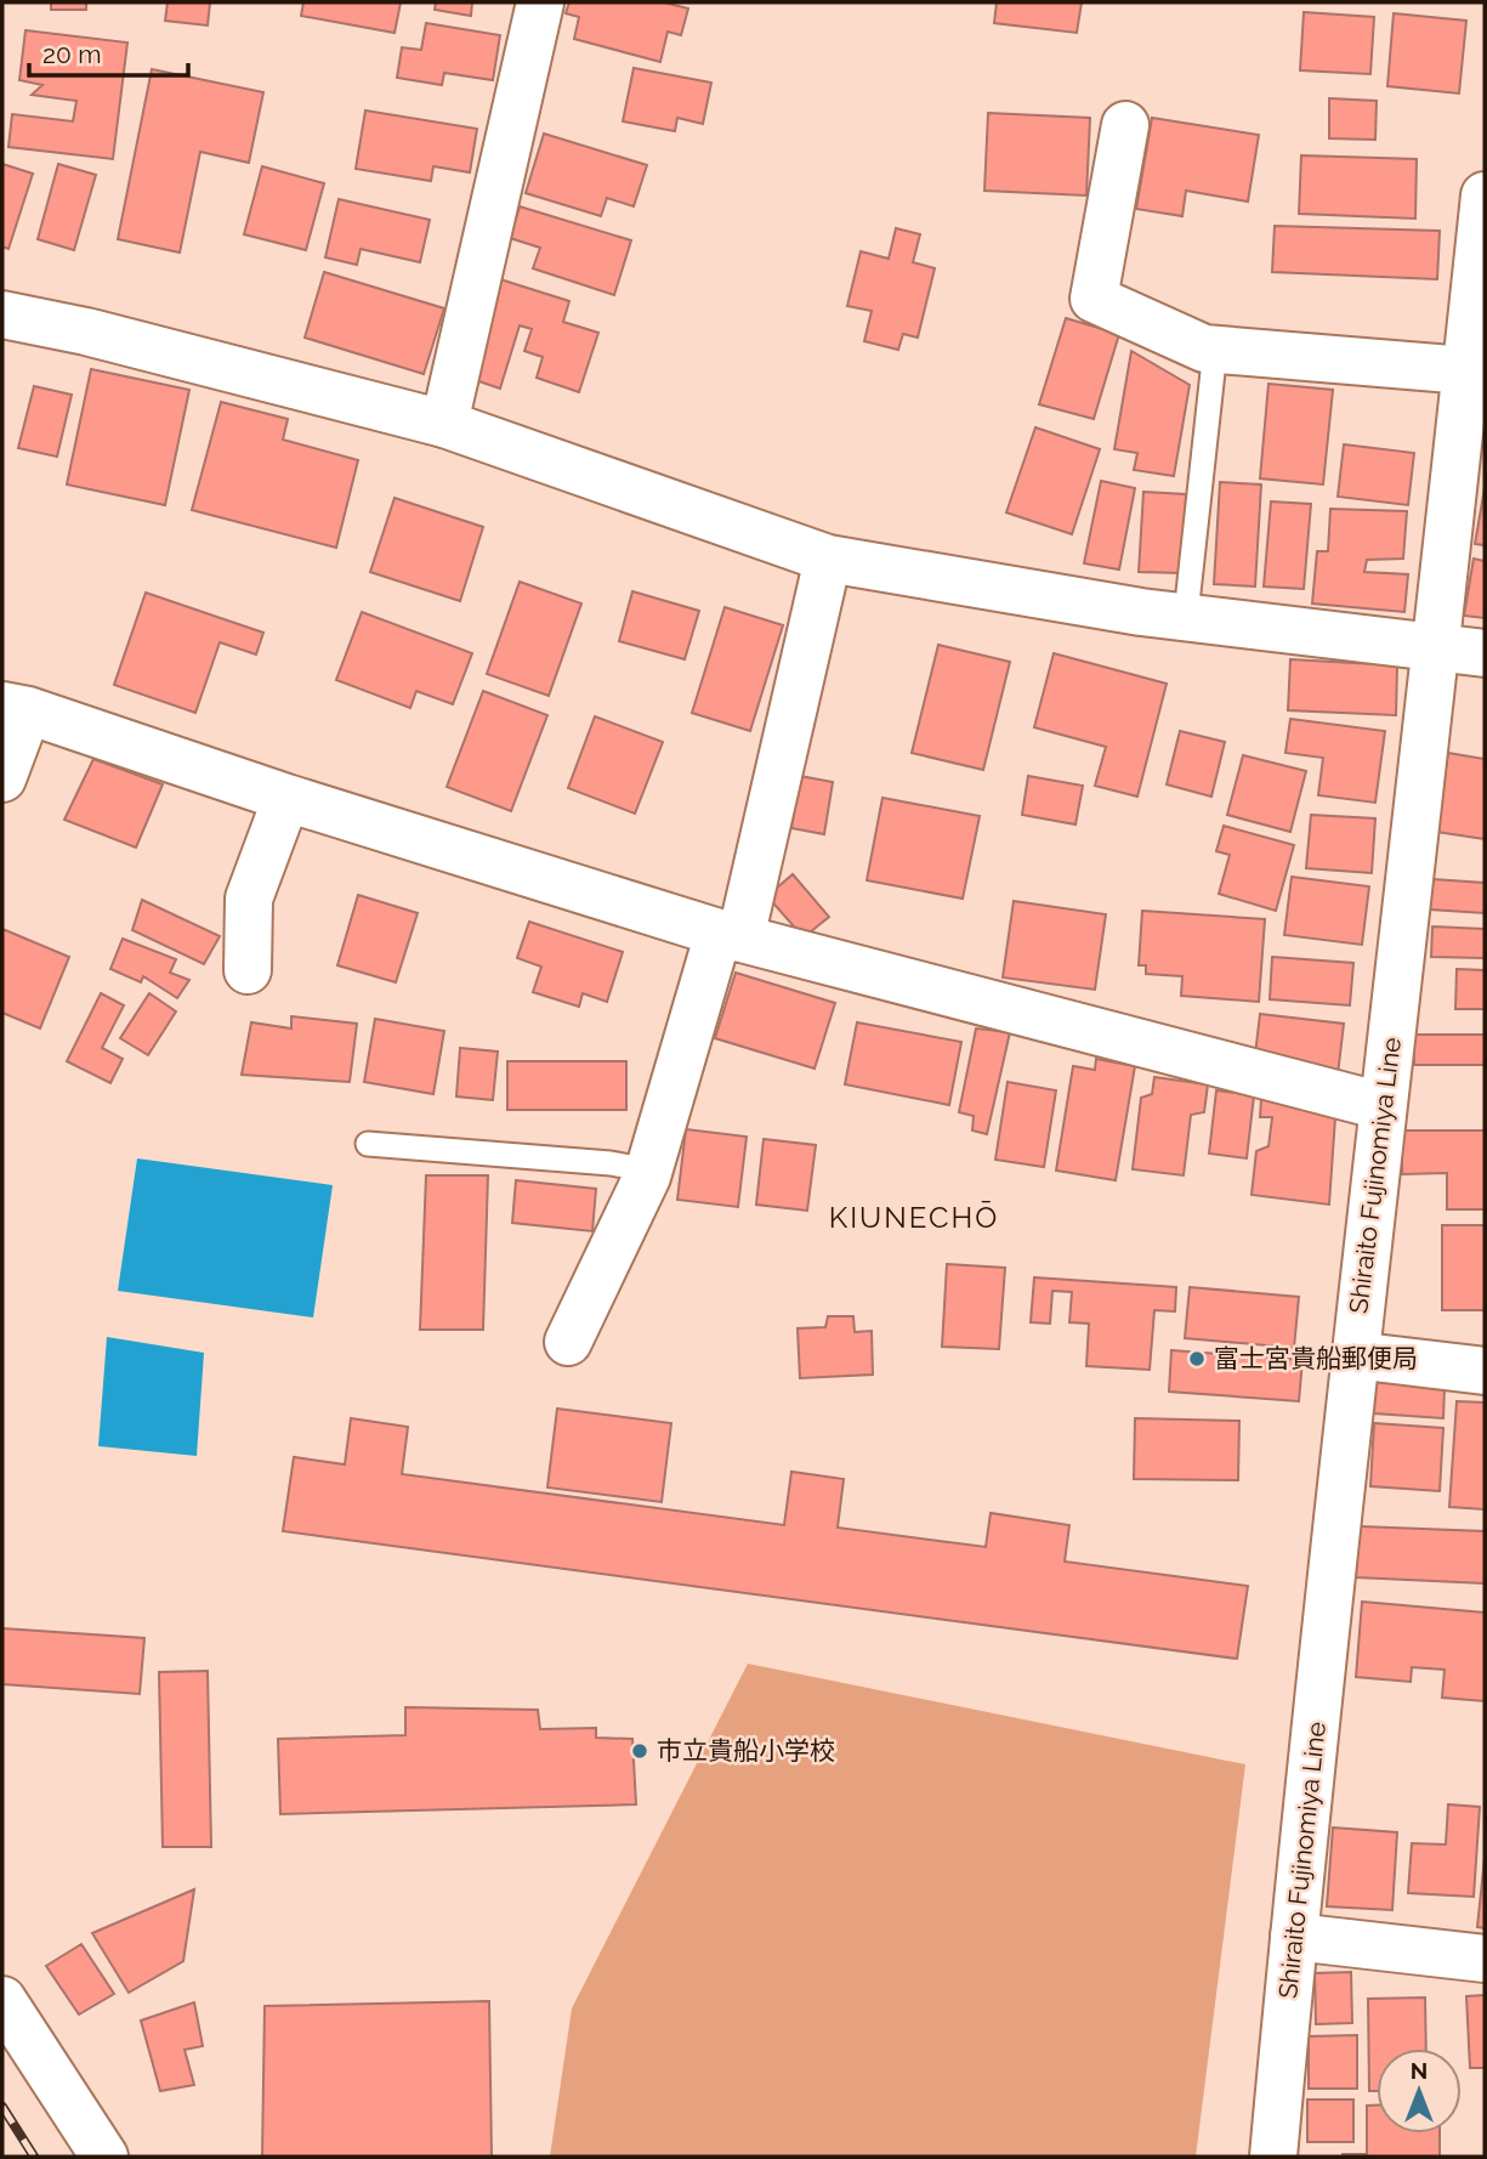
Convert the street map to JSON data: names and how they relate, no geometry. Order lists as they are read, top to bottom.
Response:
{
  "streets": {
    "street": ["Shiraito Fujinomiya Line"]
  },
  "districts": ["KIUNECHŌ"],
  "places": ["富士宮貴船郵便局", "市立貴船小学校"],
  "scale_bar": "20 m",
  "north": "top"
}
